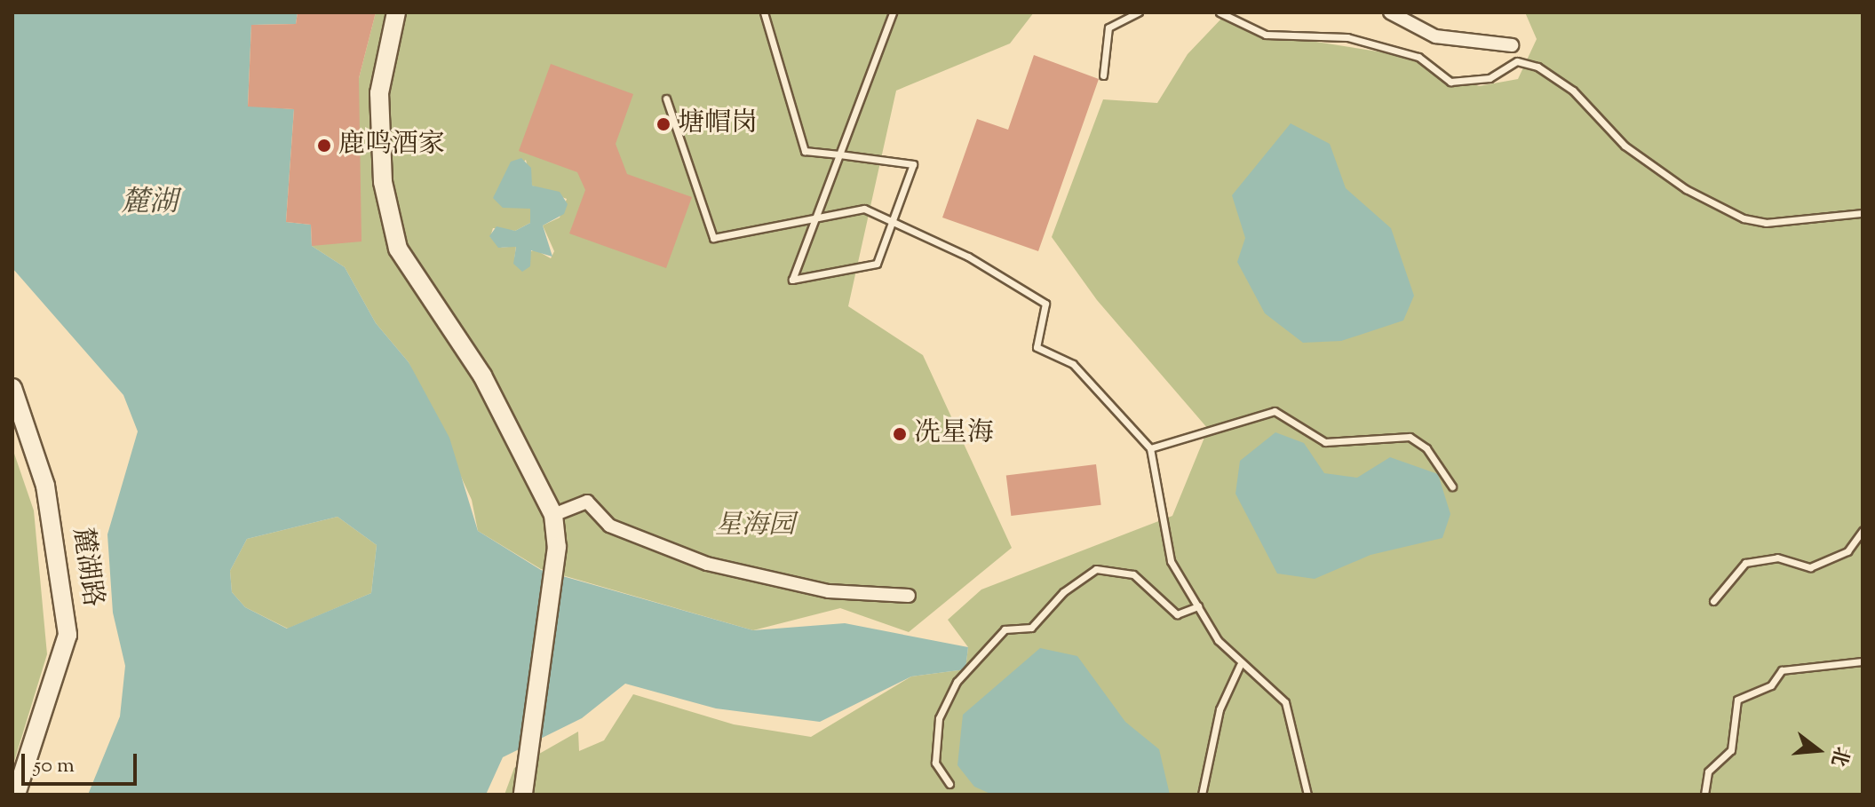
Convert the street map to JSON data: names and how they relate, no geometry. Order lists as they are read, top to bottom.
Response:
{
  "streets": {
    "street": ["麓湖路"]
  },
  "water": ["麓湖"],
  "parks": ["星海园"],
  "places": ["塘帽岗", "鹿鸣酒家", "冼星海"],
  "scale_bar": "50 m",
  "north": "right"
}
